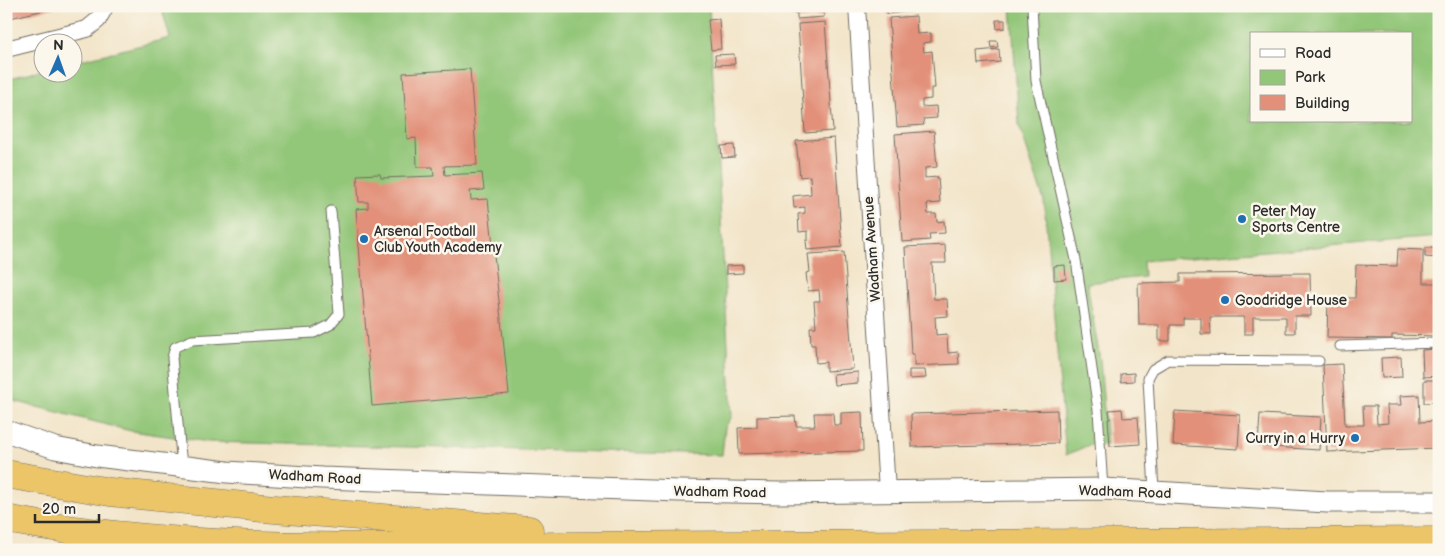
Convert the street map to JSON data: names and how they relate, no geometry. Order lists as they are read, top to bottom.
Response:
{
  "streets": {
    "street": ["Wadham Avenue", "Wadham Road"]
  },
  "crossings": [
    ["Wadham Avenue", "Wadham Road"]
  ],
  "places": [
    "Peter May Sports Centre",
    "Arsenal Football Club Youth Academy",
    "Goodridge House",
    "Curry in a Hurry"
  ],
  "legend": ["Road", "Park", "Building"],
  "scale_bar": "20 m",
  "north": "top"
}
